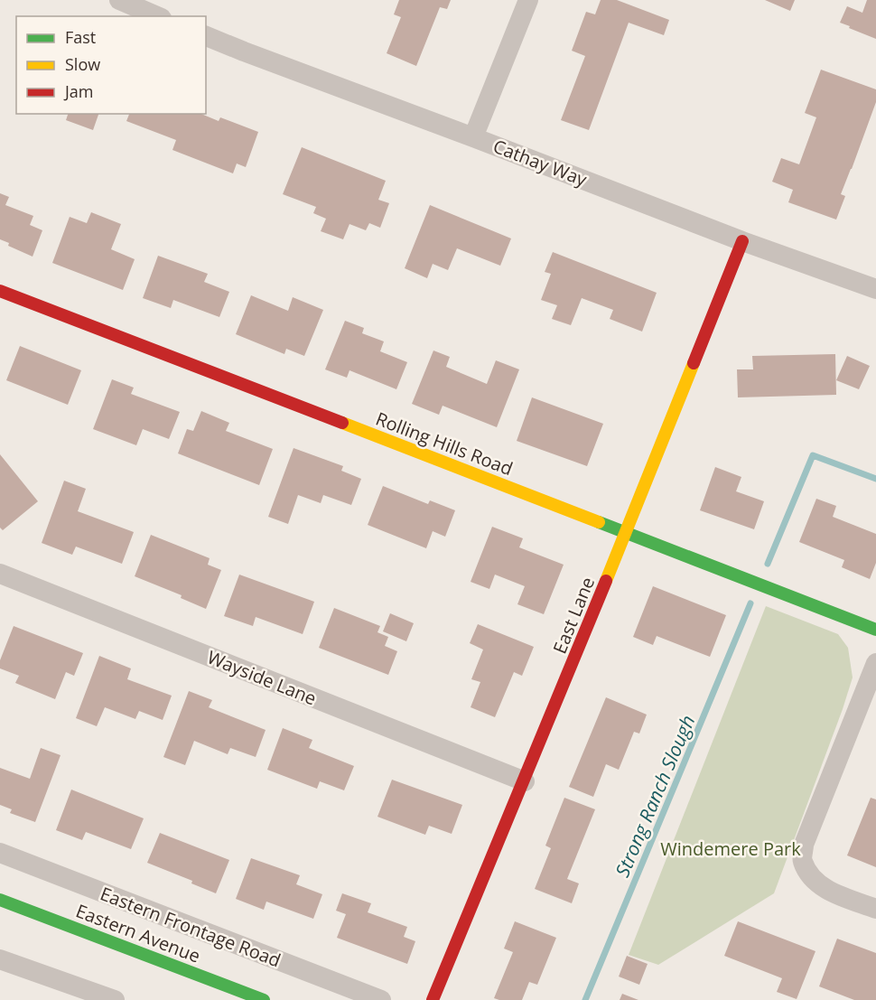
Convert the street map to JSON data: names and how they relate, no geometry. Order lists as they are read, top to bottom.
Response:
{
  "streets": {
    "street": [
      "Cathay Way",
      "Rolling Hills Road",
      "East Lane",
      "Wayside Lane",
      "Eastern Frontage Road",
      "Eastern Avenue"
    ]
  },
  "crossings": [
    ["Cathay Way", "East Lane"],
    ["Rolling Hills Road", "East Lane"],
    ["East Lane", "Wayside Lane"]
  ],
  "water": ["Strong Ranch Slough"],
  "parks": ["Windemere Park"],
  "legend": ["Fast", "Slow", "Jam"]
}
